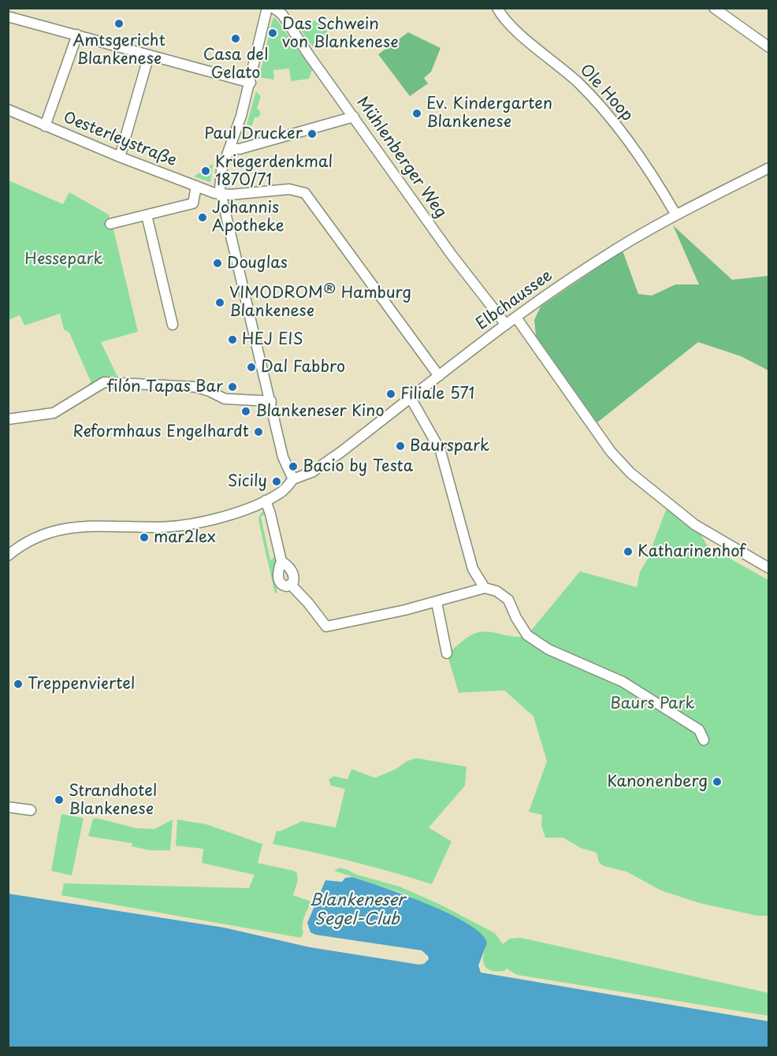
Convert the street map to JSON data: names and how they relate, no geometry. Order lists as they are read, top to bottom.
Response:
{
  "streets": {
    "street": [
      "Ole Hoop",
      "Oesterleystraße",
      "Mühlenberger Weg",
      "Elbchaussee"
    ]
  },
  "crossings": [
    ["Ole Hoop", "Elbchaussee"],
    ["Mühlenberger Weg", "Elbchaussee"]
  ],
  "water": ["Blankeneser Segel-Club"],
  "parks": ["Hessepark", "Baurs Park"],
  "places": [
    "Amtsgericht Blankenese",
    "Das Schwein von Blankenese",
    "Casa del Gelato",
    "Ev. Kindergarten Blankenese",
    "Paul Drucker",
    "Kriegerdenkmal 1870/71",
    "Johannis Apotheke",
    "Douglas",
    "VIMODROM® Hamburg Blankenese",
    "HEJ EIS",
    "Dal Fabbro",
    "filón Tapas Bar",
    "Filiale 571",
    "Blankeneser Kino",
    "Reformhaus Engelhardt",
    "Baurspark",
    "Bacio by Testa",
    "Sicily",
    "mar2lex",
    "Katharinenhof",
    "Treppenviertel",
    "Kanonenberg",
    "Strandhotel Blankenese"
  ]
}
